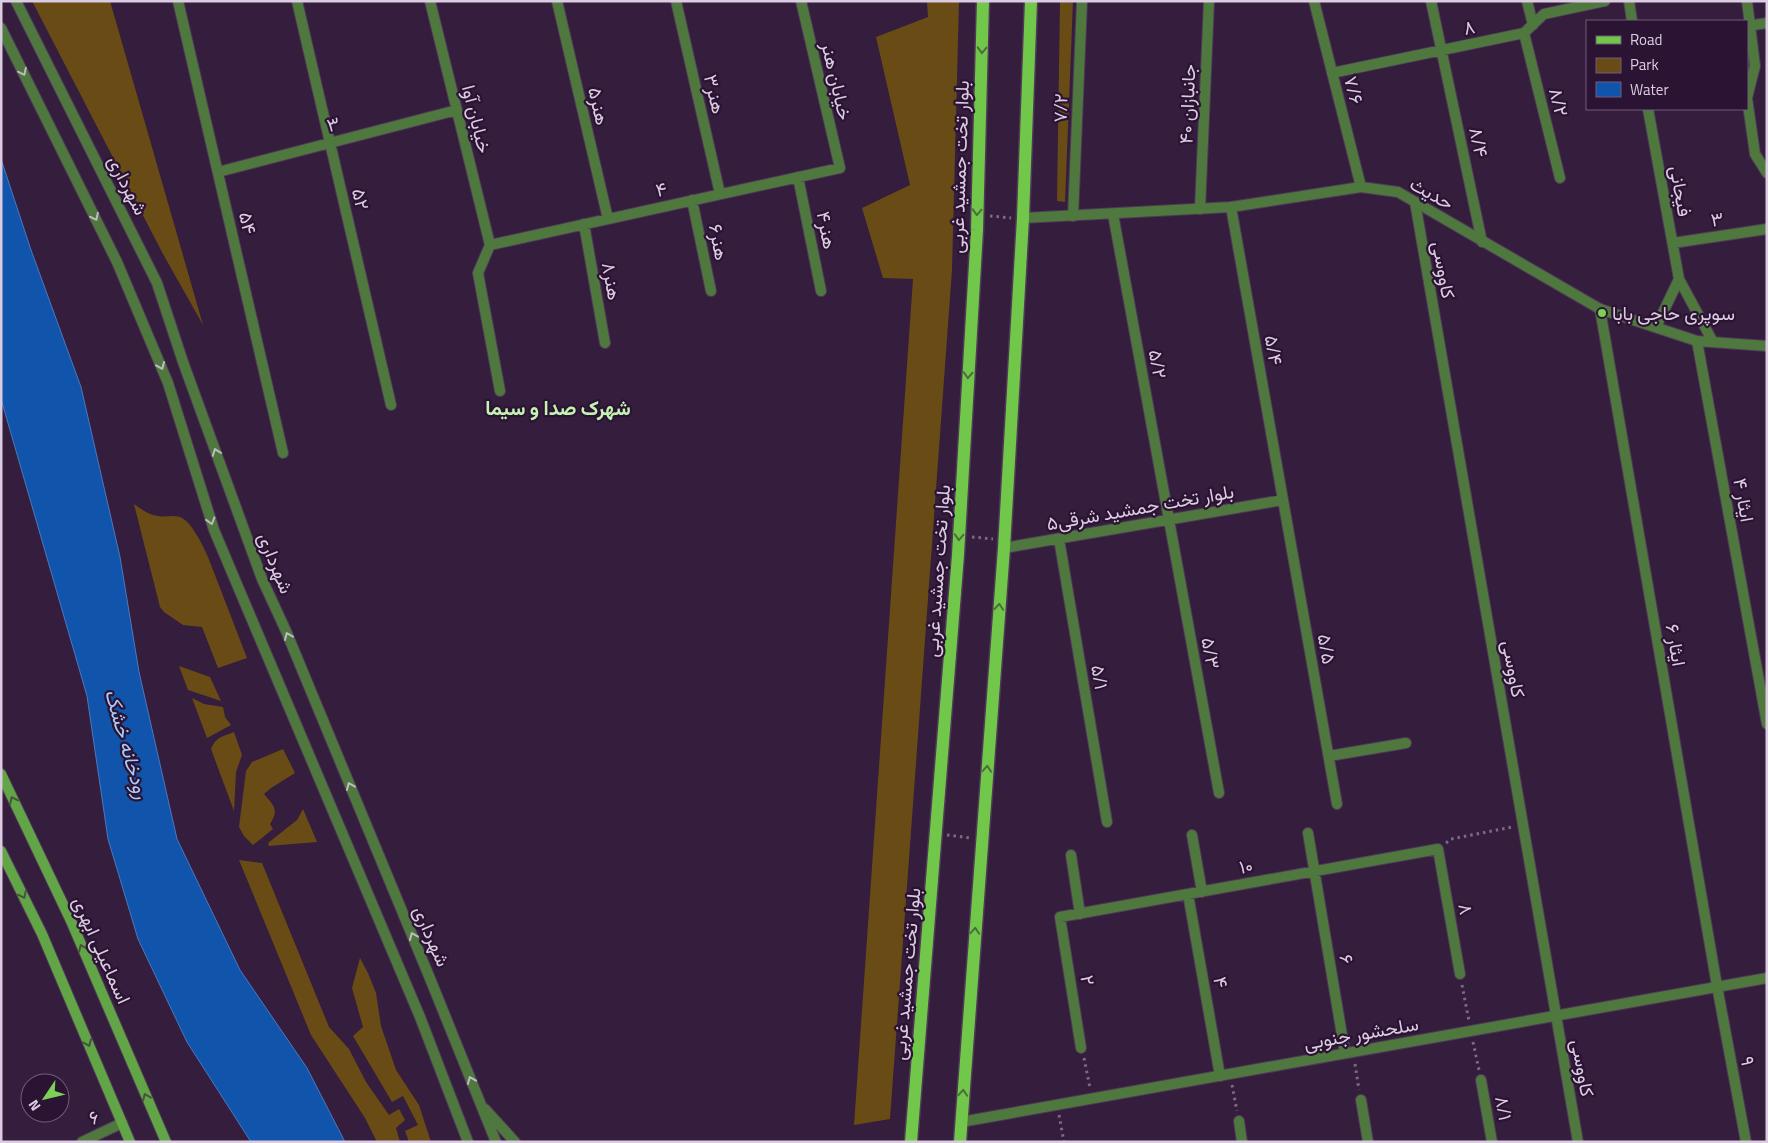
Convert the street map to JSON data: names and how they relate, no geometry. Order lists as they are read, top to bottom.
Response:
{
  "streets": {
    "main road": ["بلوار تخت جمشید غربی", "اسماعیلی ابهری"],
    "street": [
      "۸",
      "خیابان هنر",
      "۷/۶",
      "هنر۳",
      "۸/۲",
      "۴۰ جانبازان",
      "هنر۵",
      "۷/۲",
      "خیابان آوا",
      "۳",
      "۸/۴",
      "شهرداری",
      "۴",
      "فیجانی",
      "حدیث",
      "۵۲",
      "۵۴",
      "هنر۴",
      "هنر۶",
      "کاووسی",
      "هنر۸",
      "۵/۴",
      "۵/۲",
      "ایثار ۴",
      "بلوار تخت جمشید شرقی۵",
      "ایثار ۶",
      "۵/۵",
      "۵/۳",
      "۵/۱",
      "۱۰",
      "۶",
      "۲",
      "سلحشور جنوبی",
      "۹",
      "۸/۱"
    ]
  },
  "crossings": [
    ["۸", "۷/۶"],
    ["۸", "۸/۲"],
    ["۸", "۸/۴"],
    ["۸", "۱۰"],
    ["خیابان هنر", "۴"],
    ["۷/۶", "حدیث"],
    ["هنر۳", "۴"],
    ["۴۰ جانبازان", "حدیث"],
    ["هنر۵", "۴"],
    ["۷/۲", "حدیث"],
    ["خیابان آوا", "۳"],
    ["خیابان آوا", "۴"],
    ["۳", "فیجانی"],
    ["۳", "۵۲"],
    ["۳", "۵۴"],
    ["۸/۴", "حدیث"],
    ["۴", "هنر۴"],
    ["۴", "هنر۶"],
    ["۴", "هنر۸"],
    ["۴", "۱۰"],
    ["۴", "سلحشور جنوبی"],
    ["فیجانی", "حدیث"],
    ["حدیث", "کاووسی"],
    ["حدیث", "۵/۴"],
    ["حدیث", "۵/۲"],
    ["حدیث", "ایثار ۴"],
    ["حدیث", "ایثار ۶"],
    ["کاووسی", "سلحشور جنوبی"],
    ["۵/۴", "بلوار تخت جمشید شرقی۵"],
    ["۵/۴", "۵/۵"],
    ["۵/۲", "بلوار تخت جمشید شرقی۵"],
    ["۵/۲", "۵/۳"],
    ["بلوار تخت جمشید شرقی۵", "۵/۵"],
    ["بلوار تخت جمشید شرقی۵", "۵/۳"],
    ["بلوار تخت جمشید شرقی۵", "۵/۱"],
    ["ایثار ۶", "سلحشور جنوبی"],
    ["ایثار ۶", "۹"],
    ["۱۰", "۶"],
    ["۱۰", "۲"],
    ["۶", "سلحشور جنوبی"],
    ["سلحشور جنوبی", "۹"]
  ],
  "districts": ["شهرک صدا و سیما"],
  "water": ["رودخانه خشک"],
  "places": ["سوپری حاجی بابا"],
  "legend": ["Road", "Park", "Water"],
  "north": "bottom left"
}
